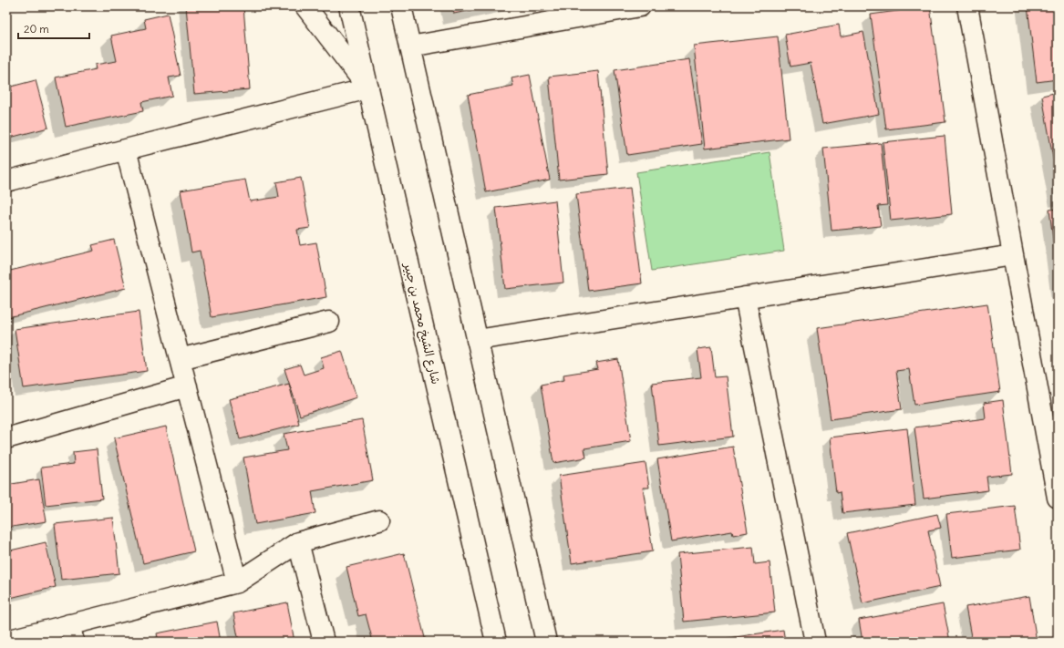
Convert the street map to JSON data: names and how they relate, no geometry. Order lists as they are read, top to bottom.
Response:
{
  "streets": {
    "street": ["شارع الشيخ محمد بن جبير"]
  },
  "scale_bar": "20 m"
}
